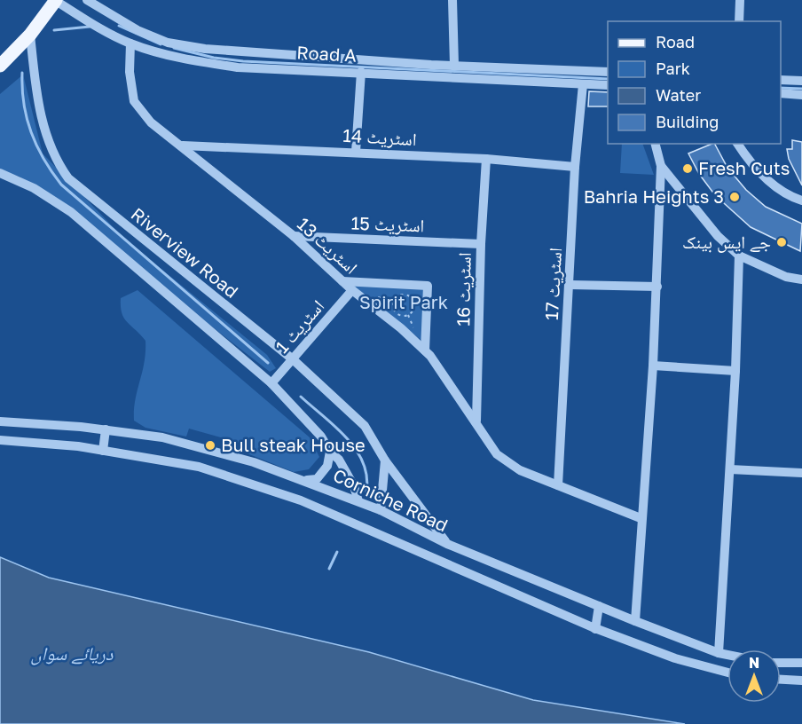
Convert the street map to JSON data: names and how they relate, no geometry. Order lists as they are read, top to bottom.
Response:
{
  "streets": {
    "street": [
      "Road A",
      "اسٹریٹ 14",
      "اسٹریٹ 15",
      "اسٹریٹ 13",
      "Riverview Road",
      "اسٹریٹ 17",
      "اسٹریٹ 16",
      "اسٹریٹ 1",
      "Corniche Road"
    ]
  },
  "crossings": [
    ["Road A", "اسٹریٹ 13"],
    ["Road A", "اسٹریٹ 17"],
    ["اسٹریٹ 14", "اسٹریٹ 13"],
    ["اسٹریٹ 14", "اسٹریٹ 17"],
    ["اسٹریٹ 14", "اسٹریٹ 16"],
    ["اسٹریٹ 15", "اسٹریٹ 13"],
    ["اسٹریٹ 15", "اسٹریٹ 16"],
    ["اسٹریٹ 13", "اسٹریٹ 17"],
    ["اسٹریٹ 13", "اسٹریٹ 16"],
    ["اسٹریٹ 13", "اسٹریٹ 1"],
    ["Riverview Road", "اسٹریٹ 1"],
    ["Riverview Road", "Corniche Road"]
  ],
  "water": ["دریائے سواں"],
  "parks": ["Spirit Park"],
  "places": [
    "Fresh Cuts",
    "Bahria Heights 3",
    "جے ایس بینک",
    "Bull steak House"
  ],
  "legend": [
    "Road",
    "Park",
    "Water",
    "Building"
  ],
  "north": "top"
}
